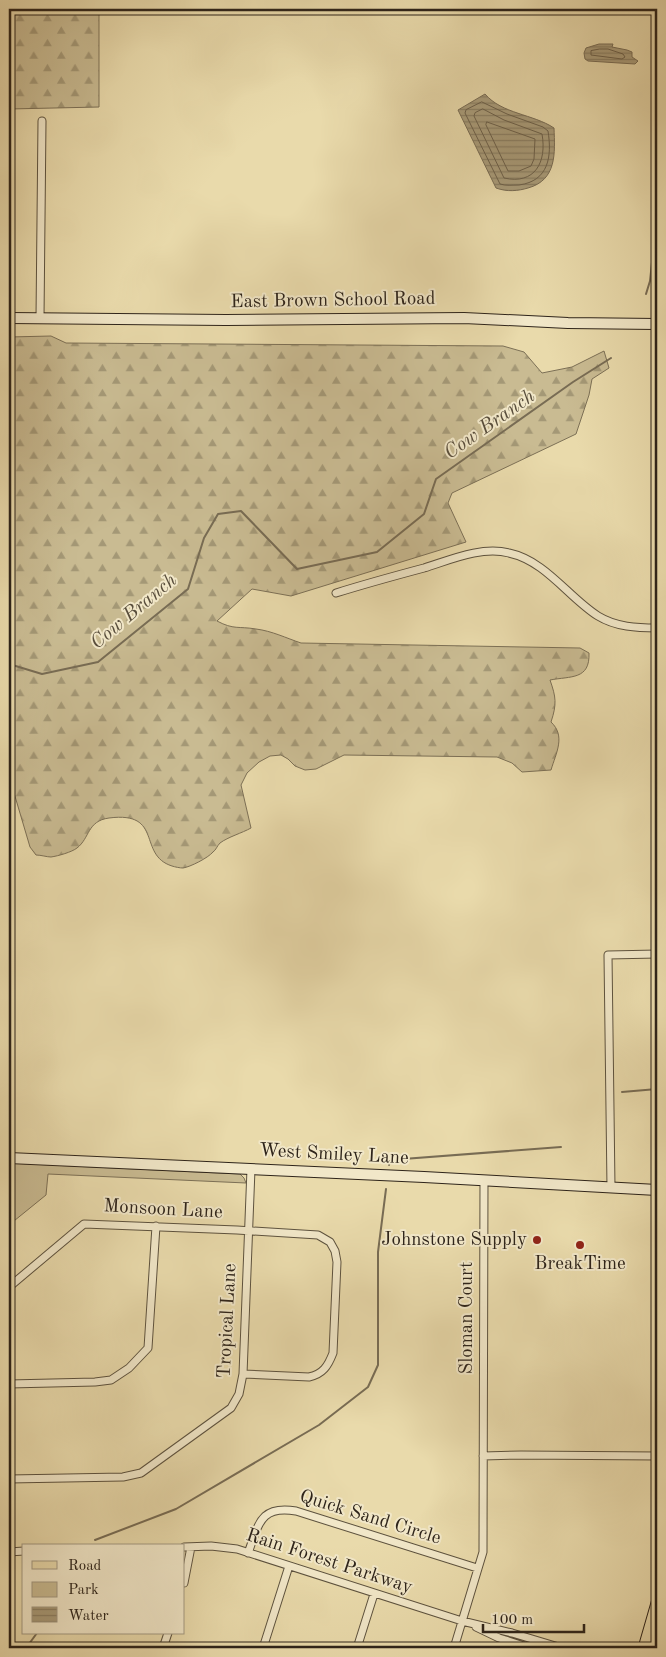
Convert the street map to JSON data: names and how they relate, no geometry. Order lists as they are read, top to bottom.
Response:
{
  "streets": {
    "street": [
      "East Brown School Road",
      "West Smiley Lane",
      "Monsoon Lane",
      "Sloman Court",
      "Tropical Lane",
      "Quick Sand Circle",
      "Rain Forest Parkway"
    ]
  },
  "crossings": [
    ["West Smiley Lane", "Sloman Court"],
    ["West Smiley Lane", "Tropical Lane"],
    ["Monsoon Lane", "Tropical Lane"],
    ["Sloman Court", "Quick Sand Circle"],
    ["Sloman Court", "Rain Forest Parkway"],
    ["Quick Sand Circle", "Rain Forest Parkway"]
  ],
  "water": ["Cow Branch"],
  "places": ["Johnstone Supply", "BreakTime"],
  "legend": ["Road", "Park", "Water"],
  "scale_bar": "100 m"
}
